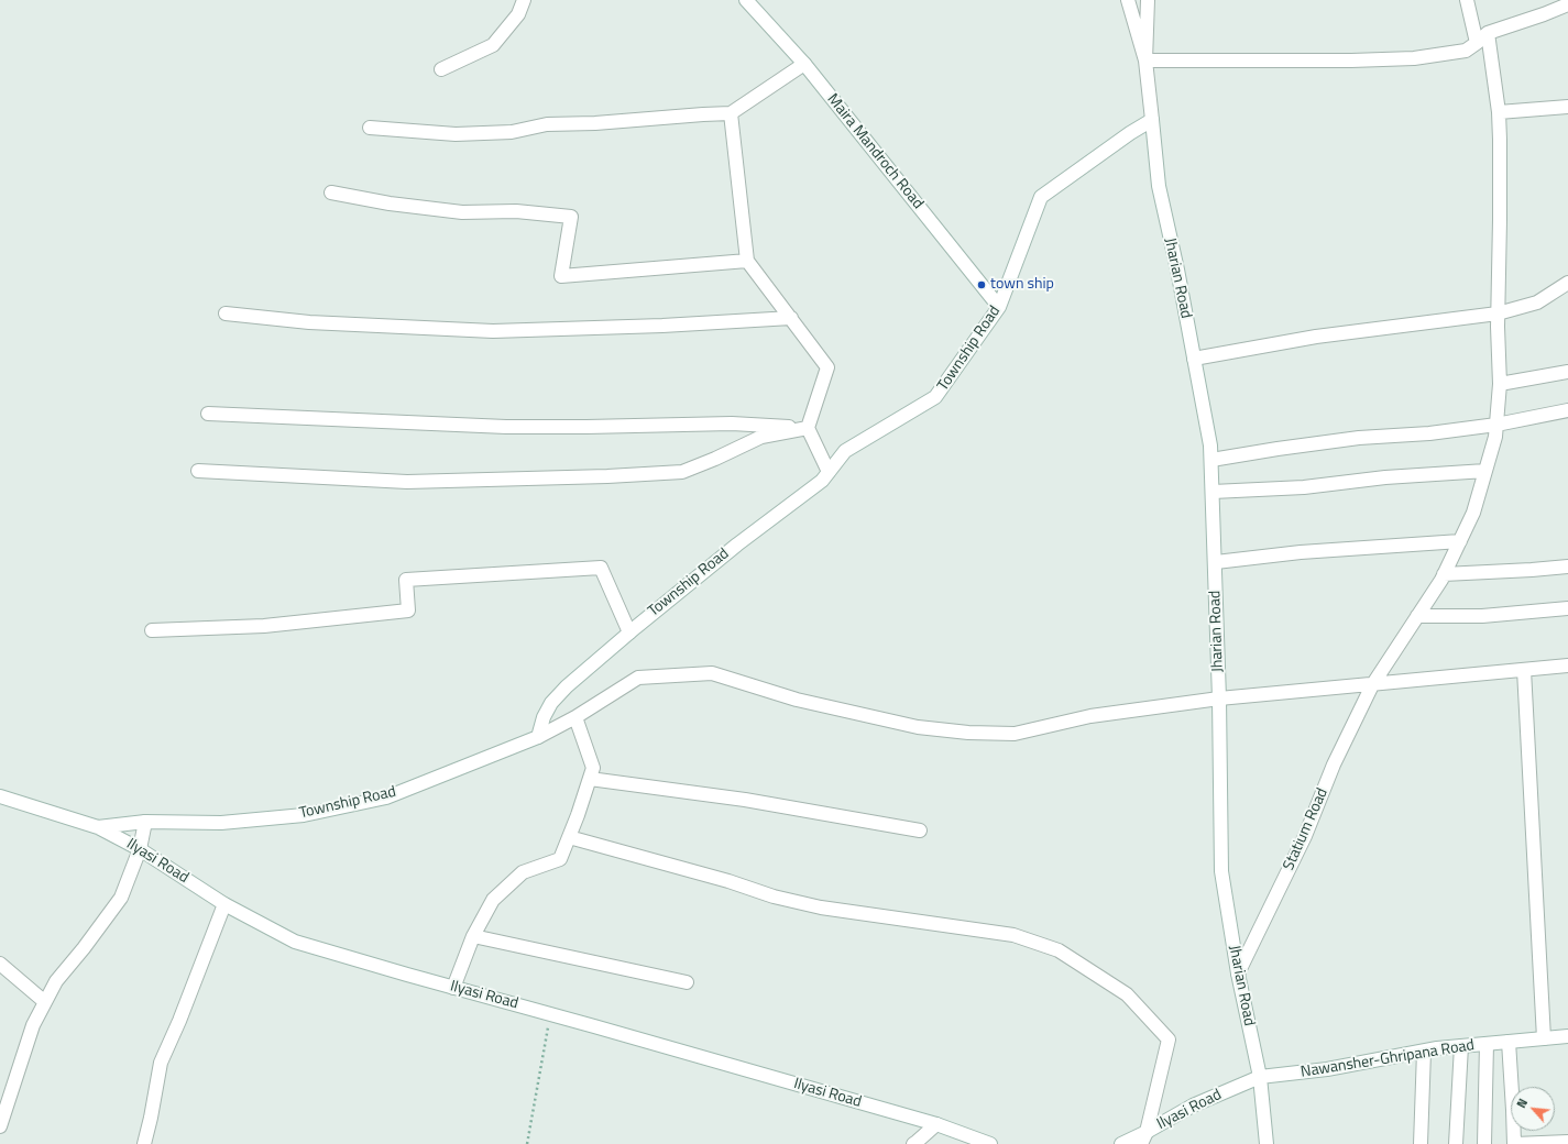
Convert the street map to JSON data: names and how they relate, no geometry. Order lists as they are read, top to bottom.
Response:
{
  "streets": {
    "street": [
      "Maira Mandroch Road",
      "Jharian Road",
      "Township Road",
      "Statium Road",
      "Ilyasi Road",
      "Nawansher-Ghripana Road"
    ]
  },
  "crossings": [
    ["Maira Mandroch Road", "Township Road"],
    ["Jharian Road", "Township Road"],
    ["Jharian Road", "Statium Road"],
    ["Jharian Road", "Ilyasi Road"],
    ["Jharian Road", "Nawansher-Ghripana Road"],
    ["Township Road", "Ilyasi Road"],
    ["Ilyasi Road", "Nawansher-Ghripana Road"]
  ],
  "places": ["town ship"],
  "north": "top left"
}
